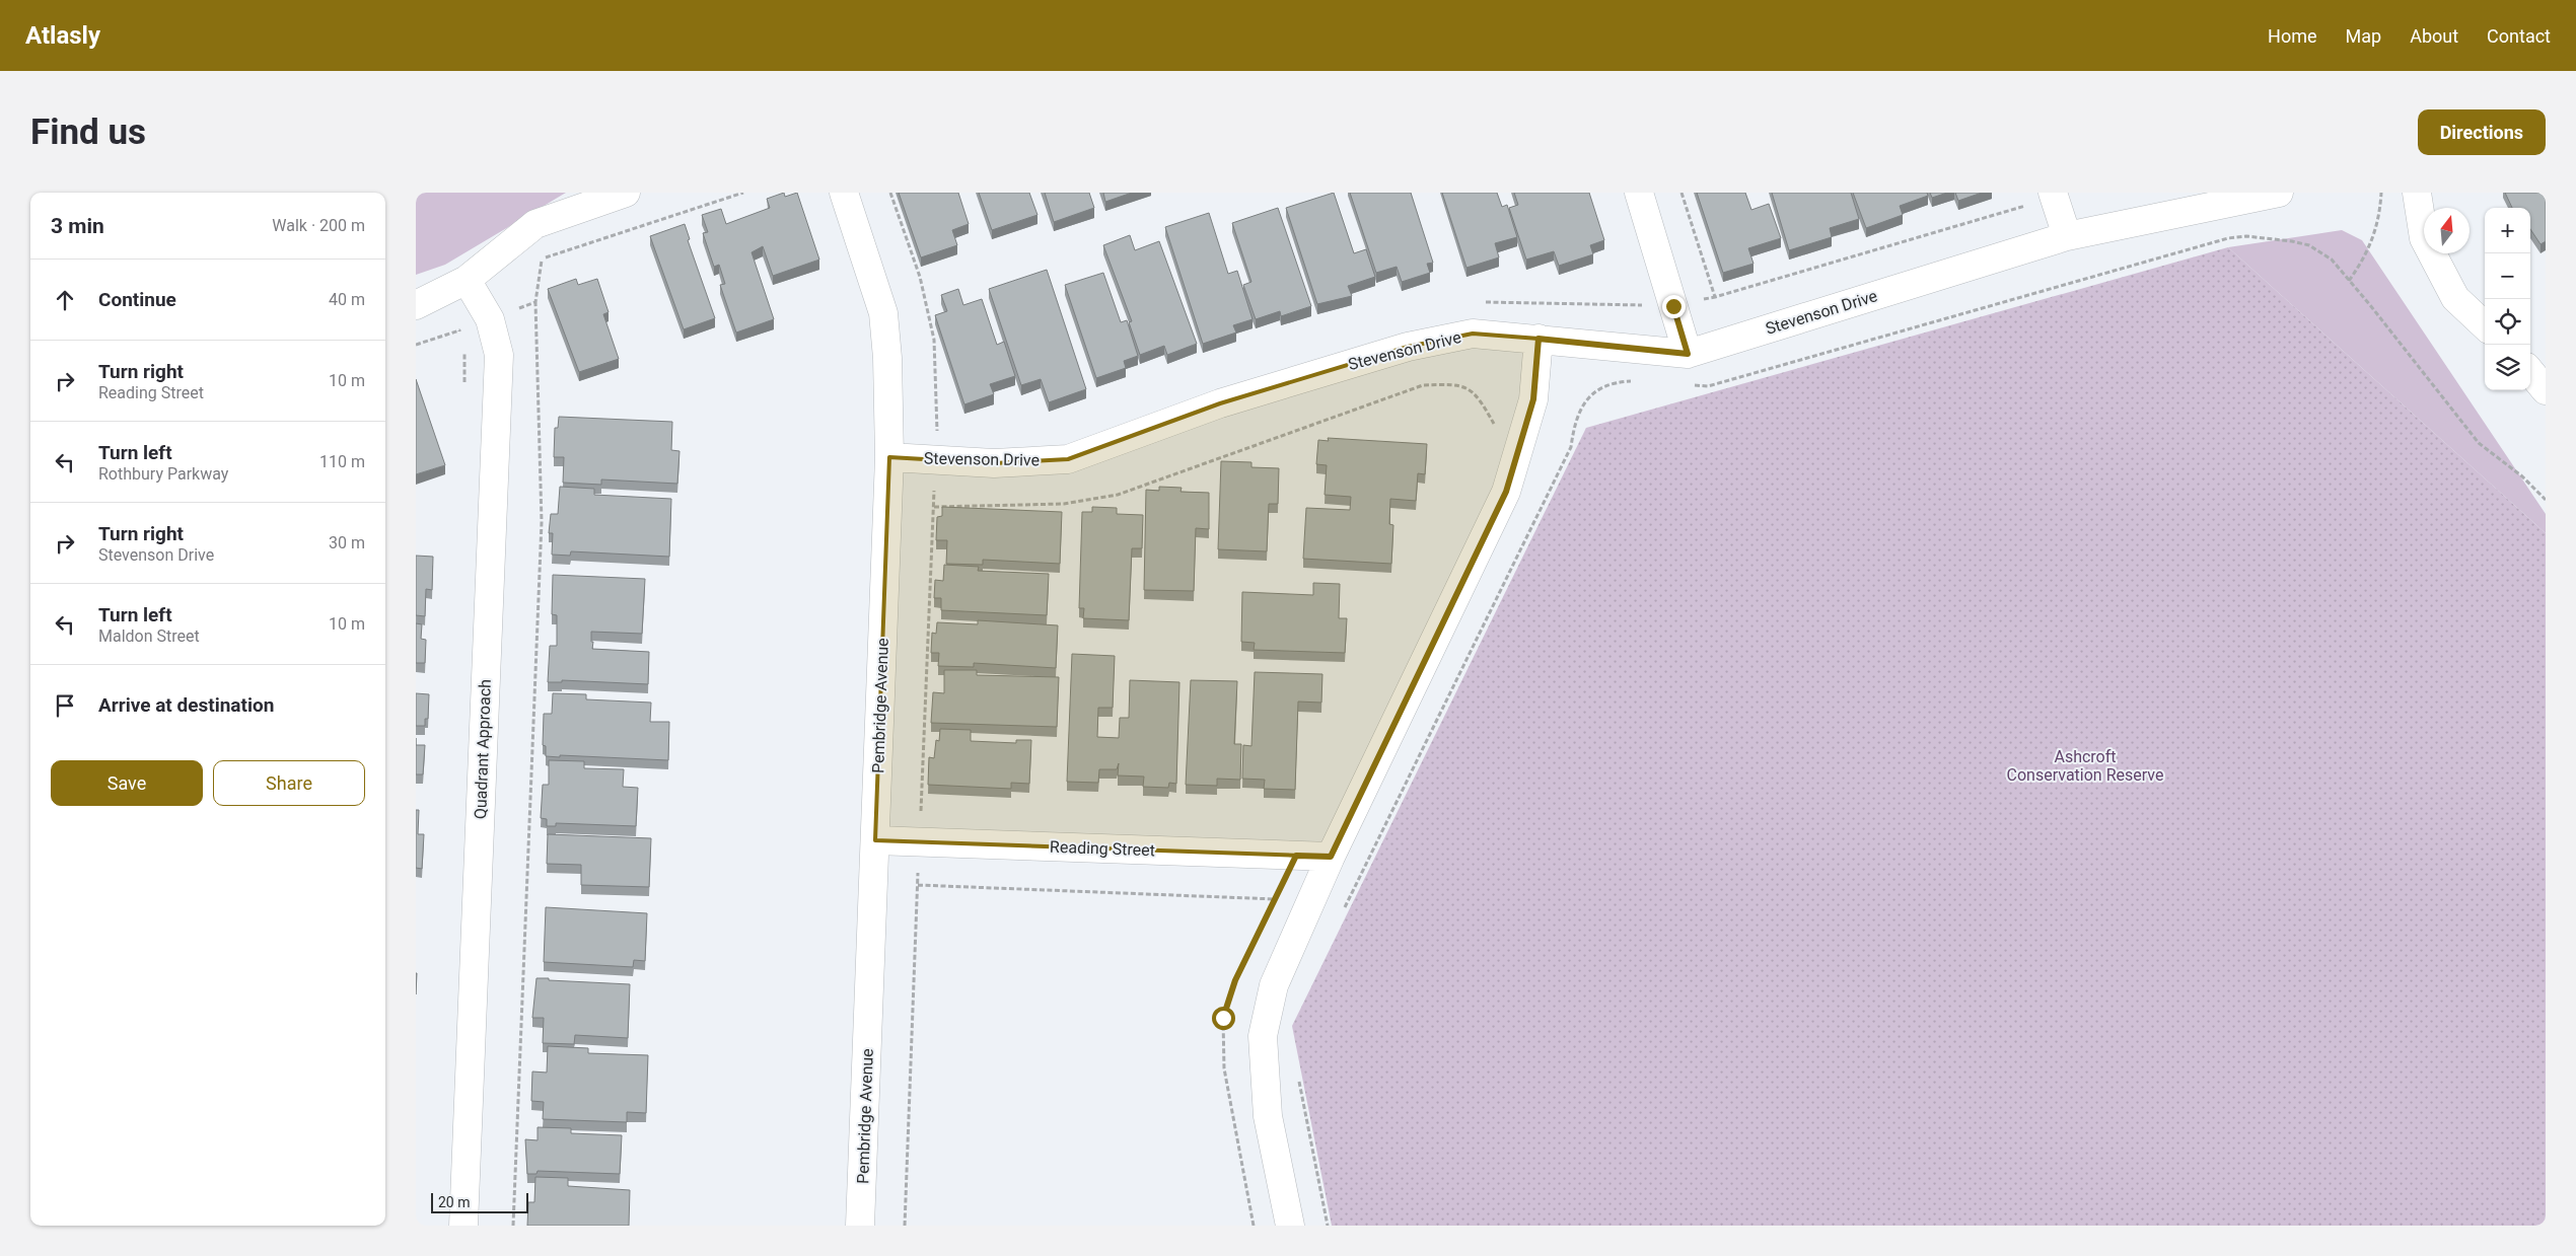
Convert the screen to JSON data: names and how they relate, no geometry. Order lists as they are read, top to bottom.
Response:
{
  "streets": {
    "street": [
      "Stevenson Drive",
      "Pembridge Avenue",
      "Quadrant Approach",
      "Reading Street"
    ]
  },
  "crossings": [
    ["Stevenson Drive", "Pembridge Avenue"],
    ["Pembridge Avenue", "Reading Street"]
  ],
  "parks": ["Ashcroft Conservation Reserve"],
  "scale_bar": "20 m",
  "north": "top",
  "page": {
    "header": "Atlasly",
    "nav": [
      "Home",
      "Map",
      "About",
      "Contact"
    ],
    "buttons": [
      "Directions",
      ["Save", "Share"]
    ],
    "title": "Find us",
    "heading": ["3 min", "Walk · 200 m"],
    "map_buttons": ["+", "−"],
    "list": [
      ["Continue", "40 m"],
      ["Turn right", "Reading Street", "10 m"],
      ["Turn left", "Rothbury Parkway", "110 m"],
      ["Turn right", "Stevenson Drive", "30 m"],
      ["Turn left", "Maldon Street", "10 m"],
      "Arrive at destination"
    ],
    "scale": "20 m"
  }
}
